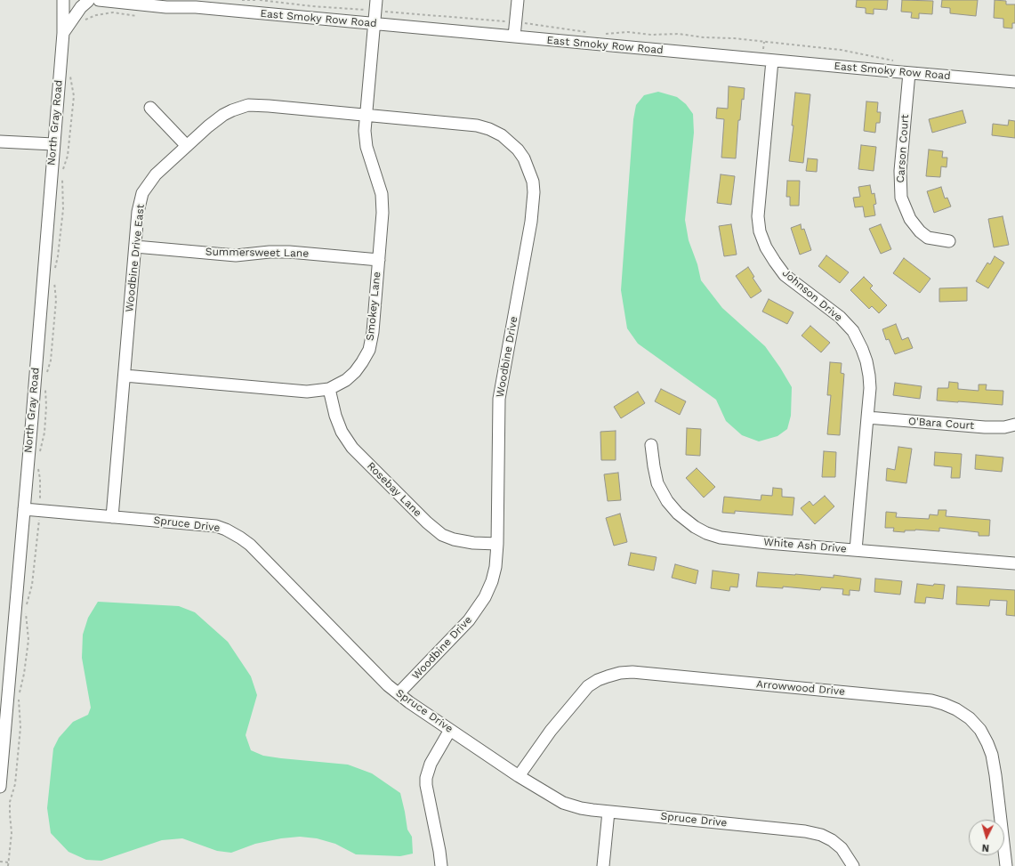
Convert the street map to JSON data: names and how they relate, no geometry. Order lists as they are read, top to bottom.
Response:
{
  "streets": {
    "street": [
      "East Smoky Row Road",
      "North Gray Road",
      "Carson Court",
      "Summersweet Lane",
      "Woodbine Drive East",
      "Johnson Drive",
      "Smokey Lane",
      "Woodbine Drive",
      "O'Bara Court",
      "Rosebay Lane",
      "Spruce Drive",
      "White Ash Drive",
      "Arrowwood Drive"
    ]
  },
  "crossings": [
    ["East Smoky Row Road", "Carson Court"],
    ["East Smoky Row Road", "Johnson Drive"],
    ["East Smoky Row Road", "Smokey Lane"],
    ["North Gray Road", "Spruce Drive"],
    ["Summersweet Lane", "Woodbine Drive East"],
    ["Summersweet Lane", "Smokey Lane"],
    ["Woodbine Drive East", "Smokey Lane"],
    ["Woodbine Drive East", "Woodbine Drive"],
    ["Woodbine Drive East", "Spruce Drive"],
    ["Johnson Drive", "O'Bara Court"],
    ["Johnson Drive", "White Ash Drive"],
    ["Smokey Lane", "Woodbine Drive"],
    ["Smokey Lane", "Rosebay Lane"],
    ["Woodbine Drive", "Rosebay Lane"],
    ["Woodbine Drive", "Spruce Drive"],
    ["Spruce Drive", "Arrowwood Drive"]
  ],
  "north": "bottom"
}
